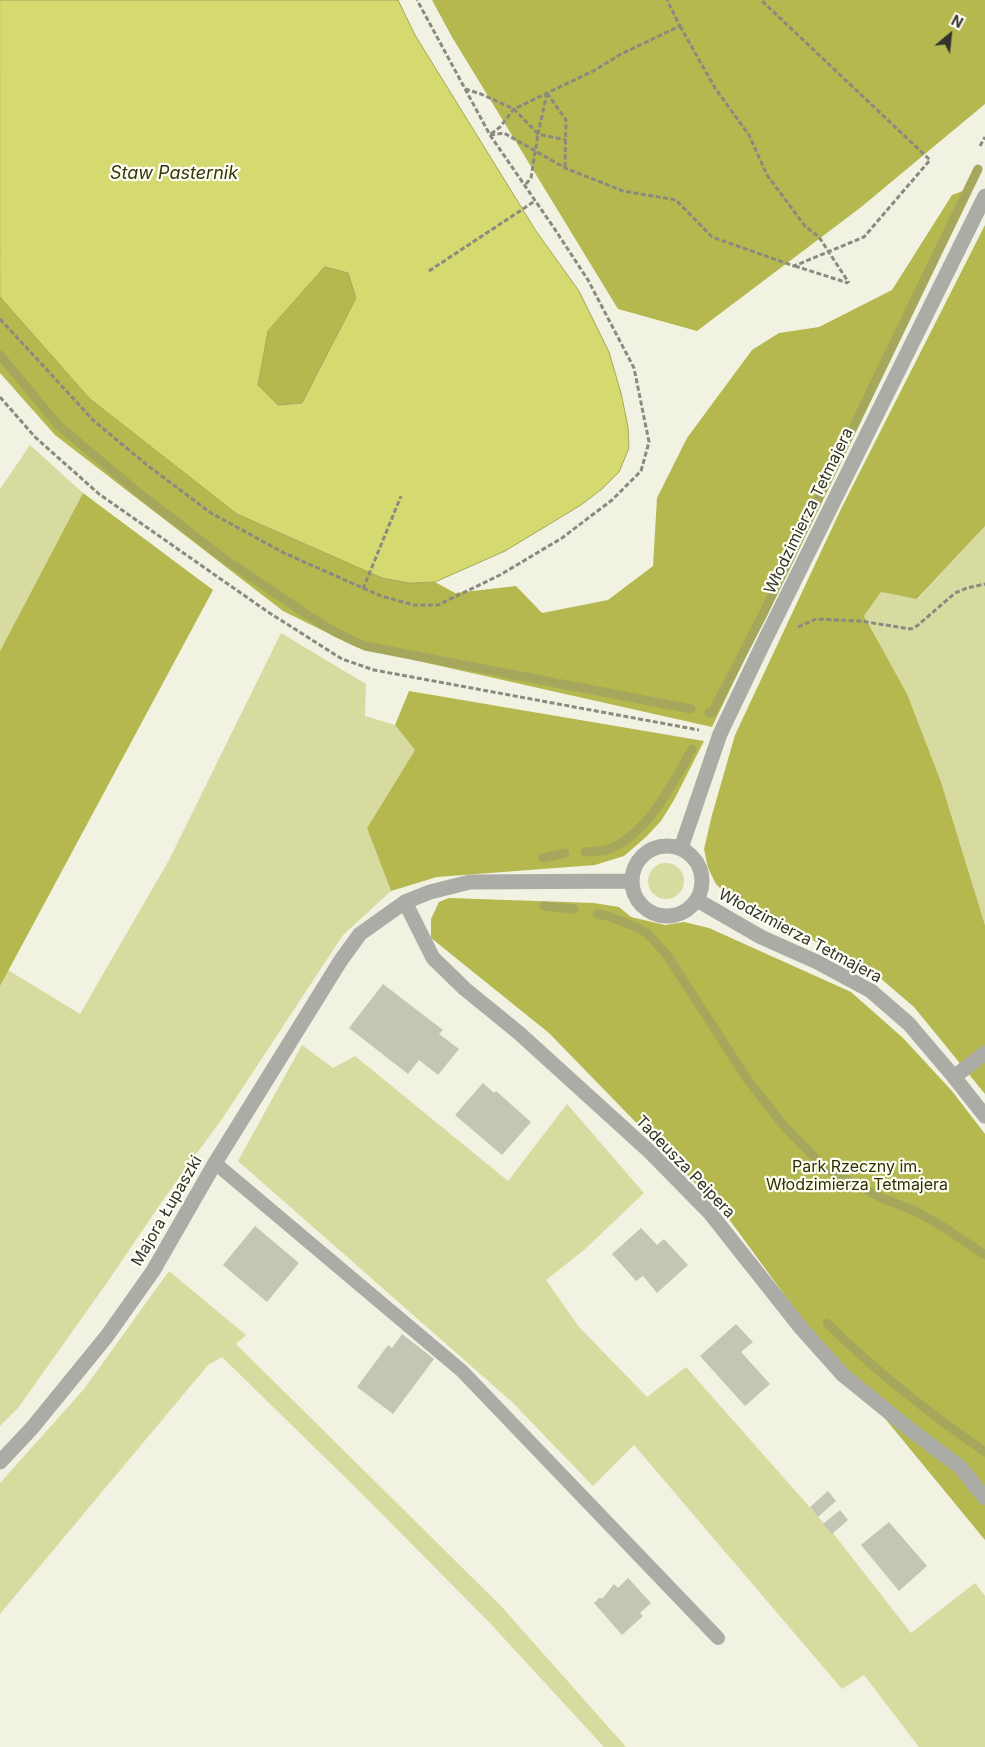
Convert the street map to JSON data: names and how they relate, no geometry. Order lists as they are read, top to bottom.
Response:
{
  "streets": {
    "street": ["Włodzimierza Tetmajera", "Tadeusza Peipera", "Majora Łupaszki"]
  },
  "crossings": [
    ["Tadeusza Peipera", "Majora Łupaszki"]
  ],
  "water": ["Staw Pasternik"],
  "parks": ["Park Rzeczny im. Włodzimierza Tetmajera"],
  "north": "top right"
}
